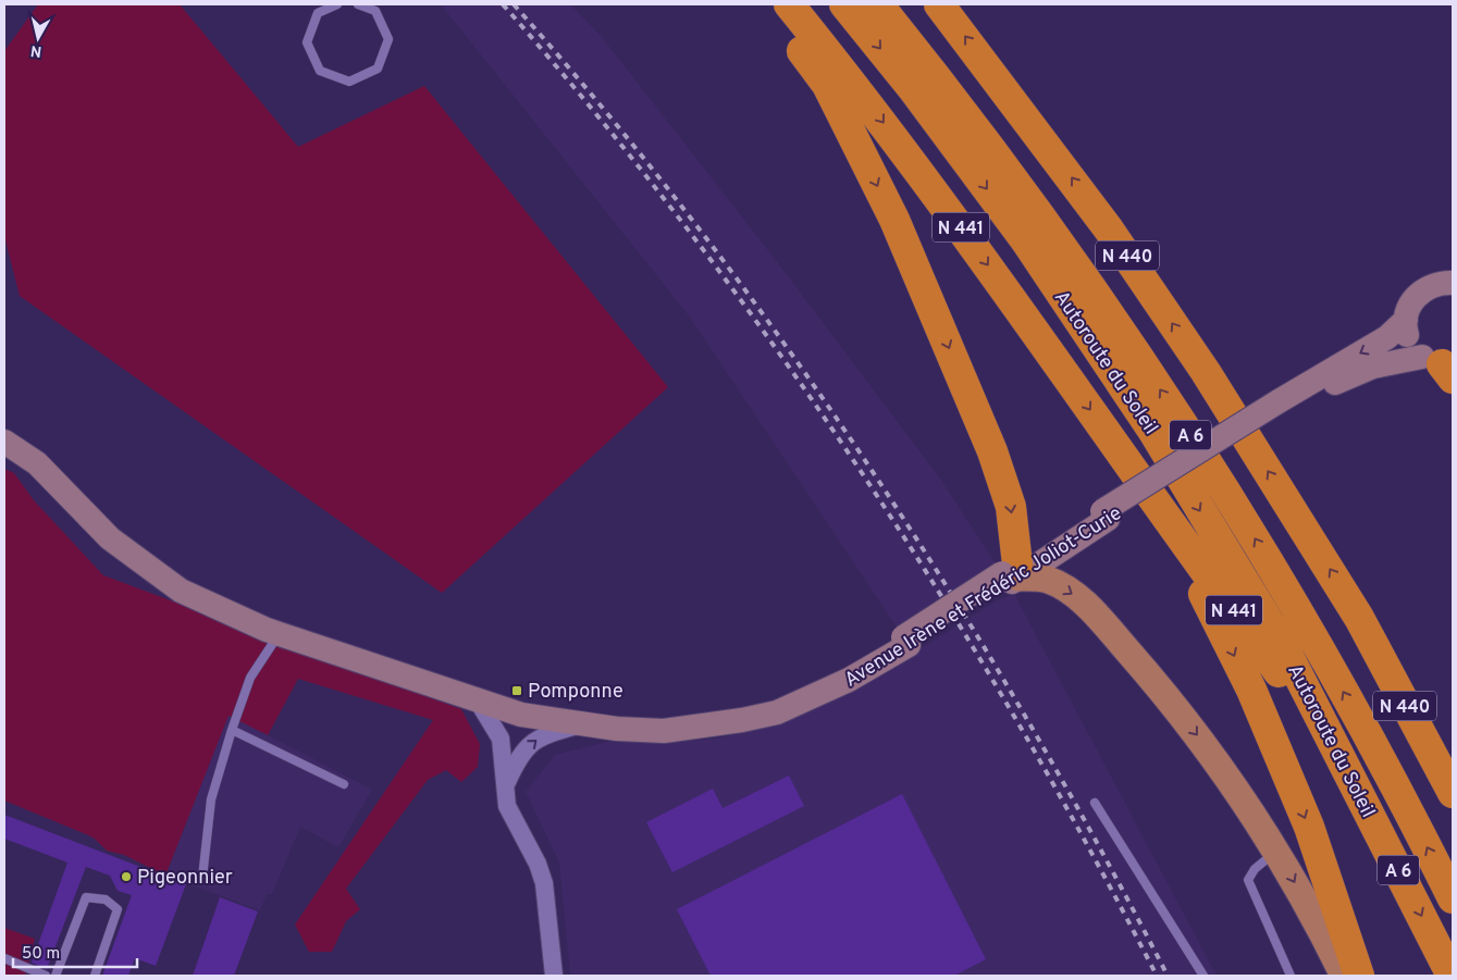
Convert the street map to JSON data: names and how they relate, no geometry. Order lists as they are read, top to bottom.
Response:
{
  "streets": {
    "highway": [
      "N 441",
      "N 440",
      "Autoroute du Soleil",
      "A 6"
    ],
    "main road": ["Avenue Irène et Frédéric Joliot-Curie"]
  },
  "crossings": [
    ["N 441", "Autoroute du Soleil"]
  ],
  "places": {
    "transit": ["Pomponne"],
    "other": ["Pigeonnier"]
  },
  "scale_bar": "50 m",
  "north": "bottom"
}
